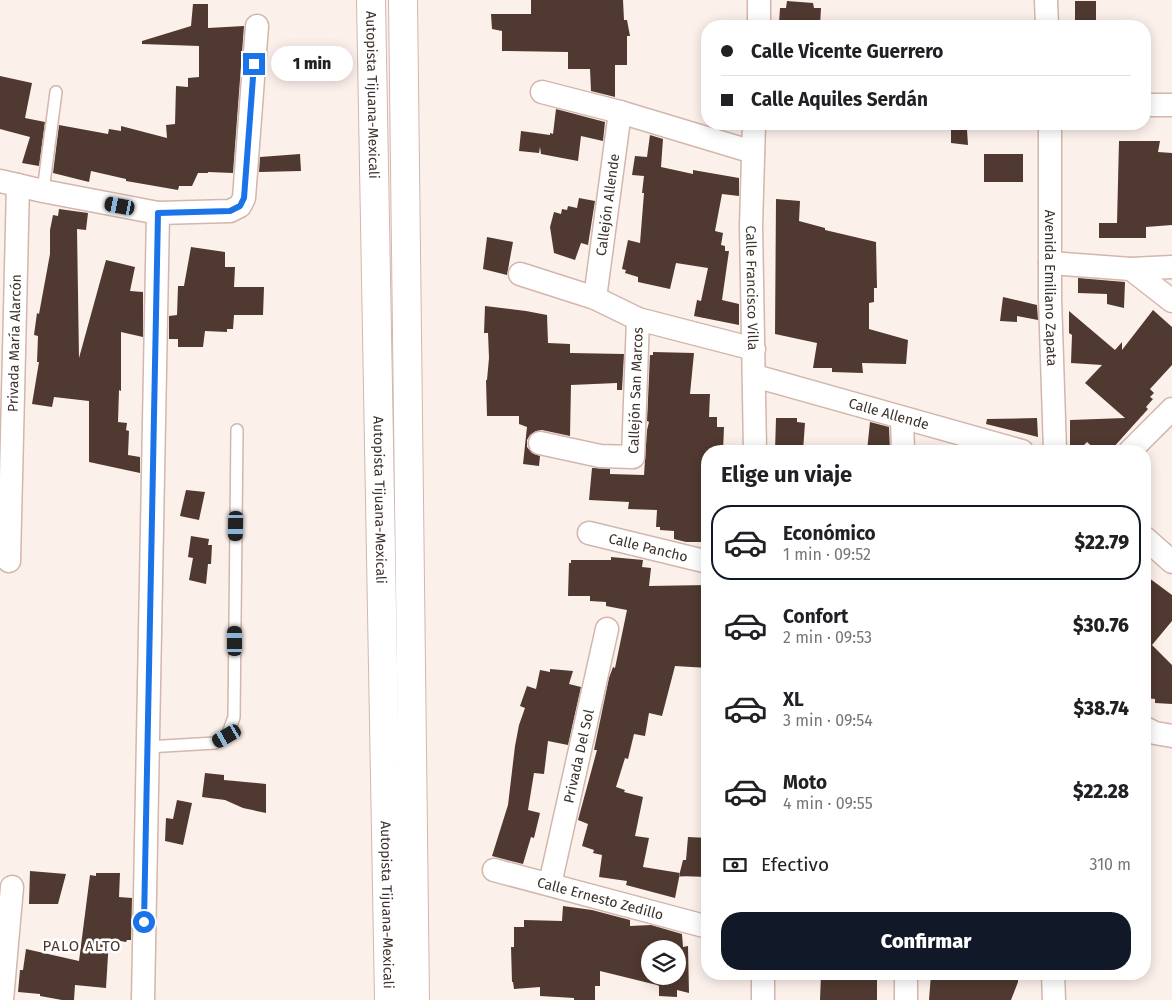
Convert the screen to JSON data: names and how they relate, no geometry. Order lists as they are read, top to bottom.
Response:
{
  "streets": {
    "highway": ["Autopista Tijuana-Mexicali"],
    "street": [
      "Callejón Allende",
      "Calle Francisco Villa",
      "Avenida Emiliano Zapata",
      "Privada María Alarcón",
      "Callejón San Marcos",
      "Calle Allende",
      "Calle Pancho",
      "Privada Del Sol",
      "Calle Ernesto Zedillo"
    ]
  },
  "crossings": [
    ["Calle Francisco Villa", "Calle Allende"],
    ["Privada Del Sol", "Calle Ernesto Zedillo"]
  ],
  "districts": ["PALO ALTO"],
  "page": {
    "banner": ["Calle Vicente Guerrero", "Calle Aquiles Serdán"],
    "bubble": "1 min",
    "heading": "Elige un viaje",
    "list": [
      {
        "name": "Económico",
        "note": "1 min · 09:52",
        "value": "$22.79"
      },
      {
        "name": "Confort",
        "note": "2 min · 09:53",
        "value": "$30.76"
      },
      {
        "name": "XL",
        "note": "3 min · 09:54",
        "value": "$38.74"
      },
      {
        "name": "Moto",
        "note": "4 min · 09:55",
        "value": "$22.28"
      }
    ],
    "pay": ["Efectivo", "310 m"],
    "buttons": "Confirmar"
  }
}
